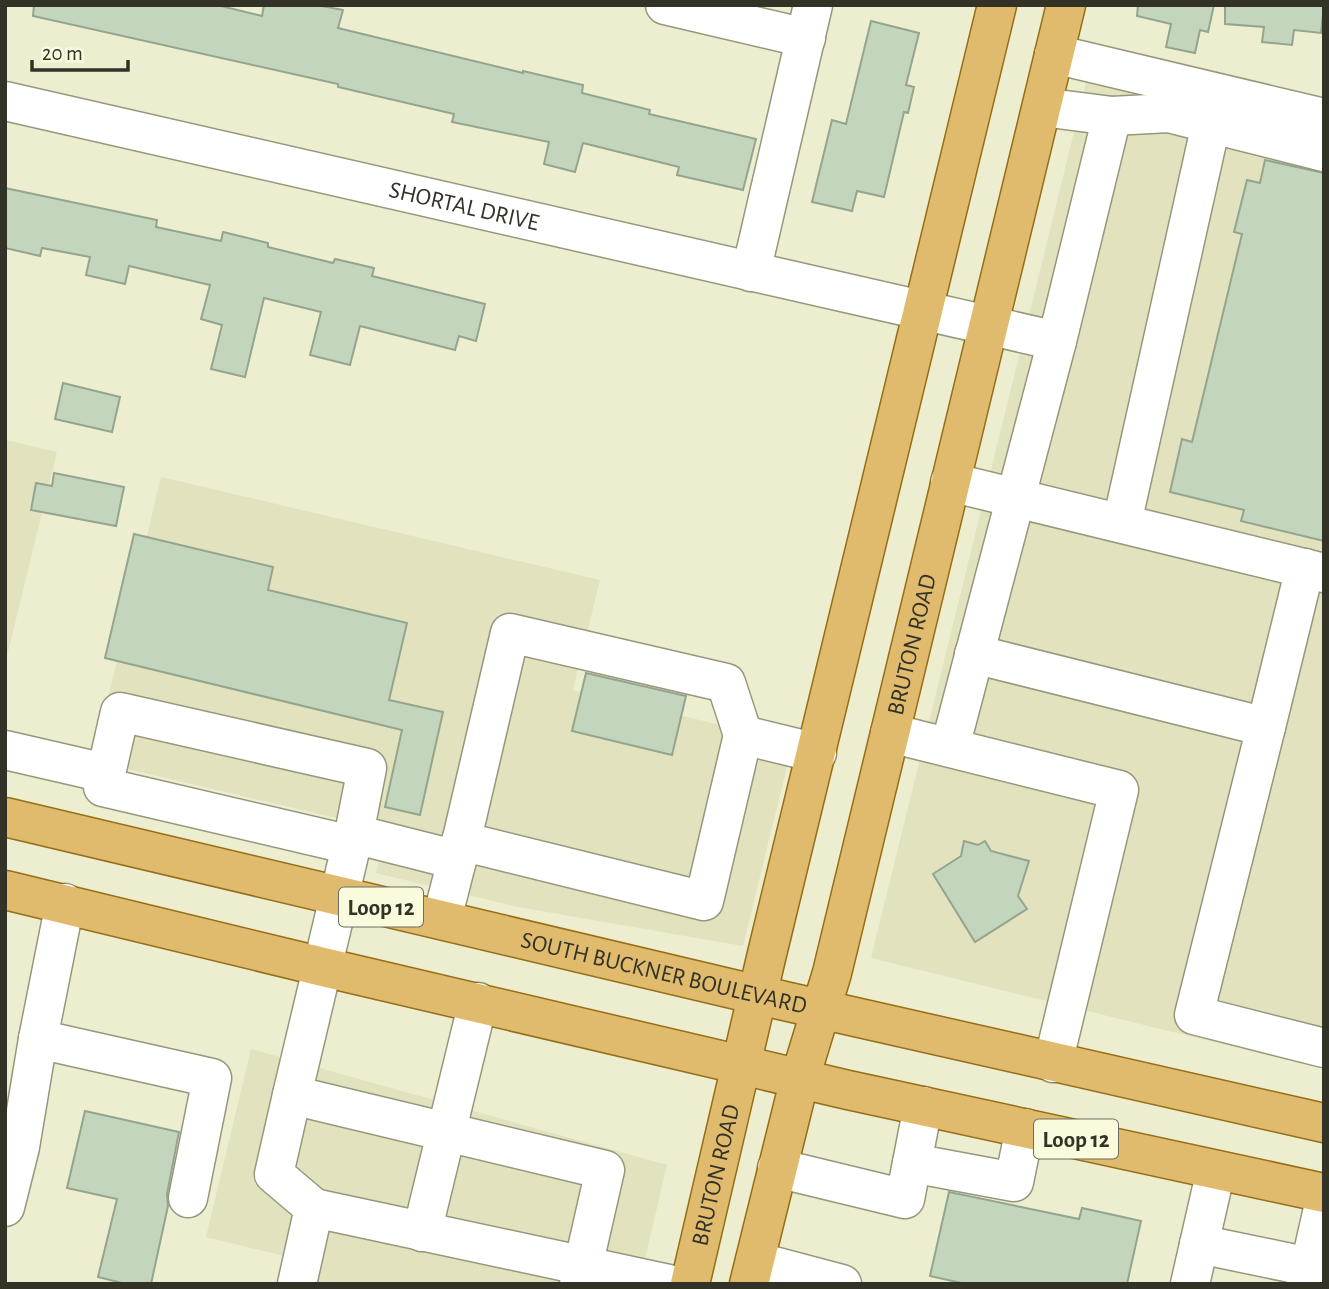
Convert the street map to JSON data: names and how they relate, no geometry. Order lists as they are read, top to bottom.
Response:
{
  "streets": {
    "main road": ["BRUTON ROAD", "Loop 12", "SOUTH BUCKNER BOULEVARD"],
    "street": ["SHORTAL DRIVE"]
  },
  "crossings": [
    ["SHORTAL DRIVE", "BRUTON ROAD"],
    ["BRUTON ROAD", "Loop 12"],
    ["BRUTON ROAD", "SOUTH BUCKNER BOULEVARD"]
  ],
  "scale_bar": "20 m"
}
